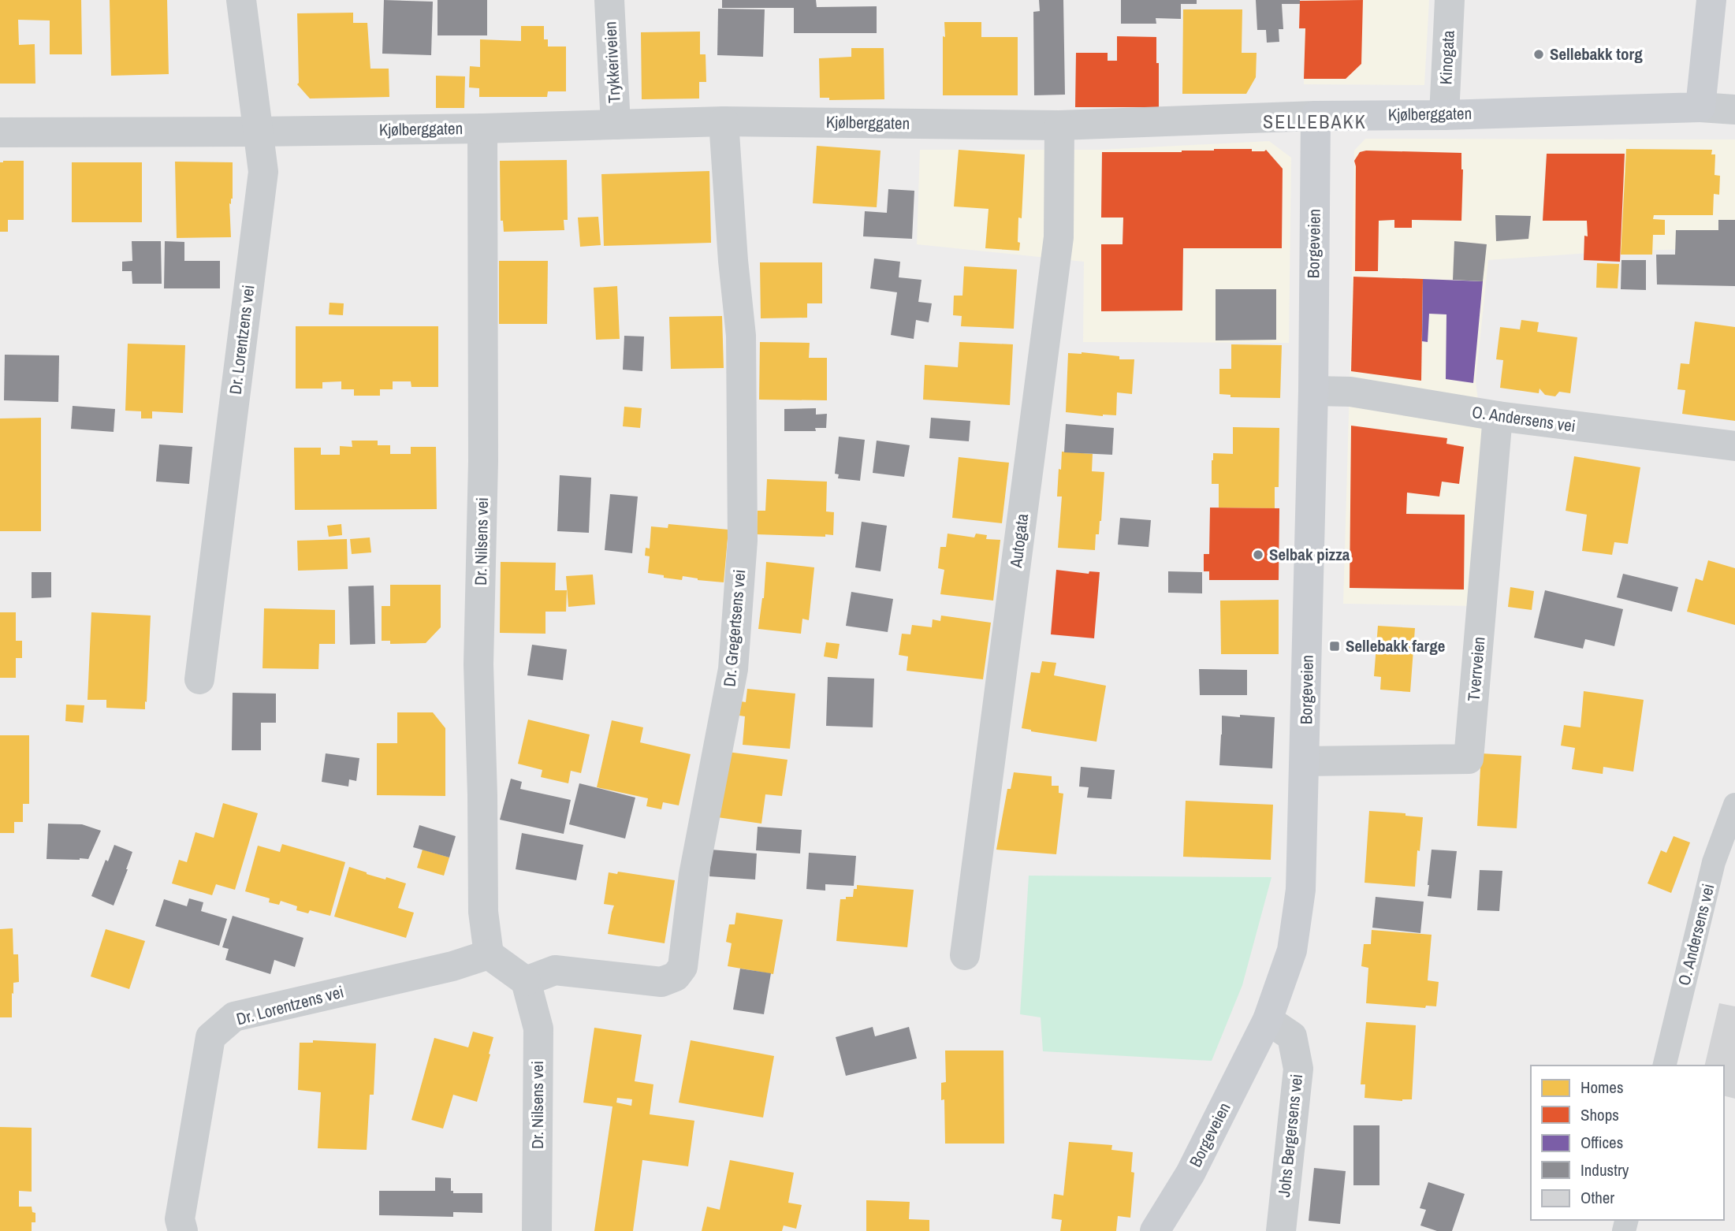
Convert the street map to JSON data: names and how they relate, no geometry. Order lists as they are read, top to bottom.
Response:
{
  "streets": {
    "main road": ["Kjølberggaten", "Borgeveien"],
    "street": [
      "Kinogata",
      "Trykkeriveien",
      "Dr. Lorentzens vei",
      "O. Andersens vei",
      "Autogata",
      "Dr. Nilsens vei",
      "Dr. Gregertsens vei",
      "Tverrveien",
      "Johs Bergersens vei"
    ]
  },
  "crossings": [
    ["Kinogata", "Kjølberggaten"],
    ["Trykkeriveien", "Kjølberggaten"],
    ["Kjølberggaten", "Borgeveien"],
    ["Kjølberggaten", "Dr. Lorentzens vei"],
    ["Kjølberggaten", "Autogata"],
    ["Kjølberggaten", "Dr. Nilsens vei"],
    ["Kjølberggaten", "Dr. Gregertsens vei"],
    ["Borgeveien", "O. Andersens vei"],
    ["Borgeveien", "Tverrveien"],
    ["Borgeveien", "Johs Bergersens vei"],
    ["Dr. Lorentzens vei", "Dr. Nilsens vei"],
    ["O. Andersens vei", "Tverrveien"],
    ["Dr. Nilsens vei", "Dr. Gregertsens vei"]
  ],
  "districts": ["SELLEBAKK"],
  "places": {
    "other": ["Sellebakk torg", "Selbak pizza"],
    "transit": ["Sellebakk farge"]
  },
  "legend": [
    "Homes",
    "Shops",
    "Offices",
    "Industry",
    "Other"
  ]
}
